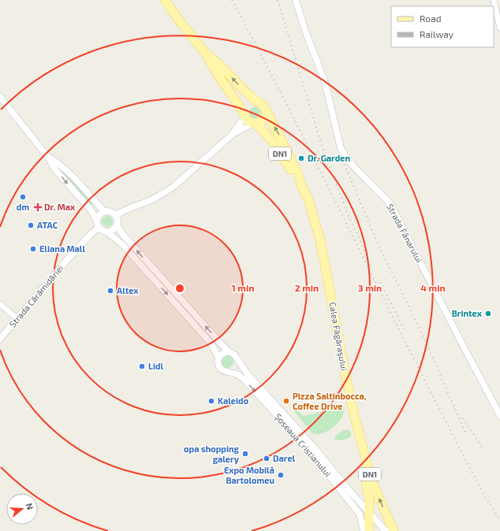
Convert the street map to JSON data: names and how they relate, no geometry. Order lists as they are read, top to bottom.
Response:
{
  "streets": {
    "main road": ["DN1", "Calea Făgărașului"],
    "street": ["Strada Fânarului", "Strada Cărămidăriei", "Șoseaua Cristianului"]
  },
  "crossings": [
    ["DN1", "Calea Făgărașului"],
    ["DN1", "Șoseaua Cristianului"],
    ["Strada Cărămidăriei", "Șoseaua Cristianului"],
    ["Calea Făgărașului", "Șoseaua Cristianului"]
  ],
  "places": {
    "other": [
      "Dr. Garden",
      "dm",
      "ATAC",
      "Eliana Mall",
      "Altex",
      "Brintex",
      "Lidl",
      "Kaleido",
      "Pizza Saltinbocca, Coffee Drive",
      "opa shopping galery",
      "Darel",
      "Expo Mobilă Bartolomeu"
    ],
    "health": ["Dr. Max"]
  },
  "legend": ["Road", "Railway"],
  "north": "right",
  "rings": [
    "1 min",
    "2 min",
    "3 min",
    "4 min"
  ]
}
